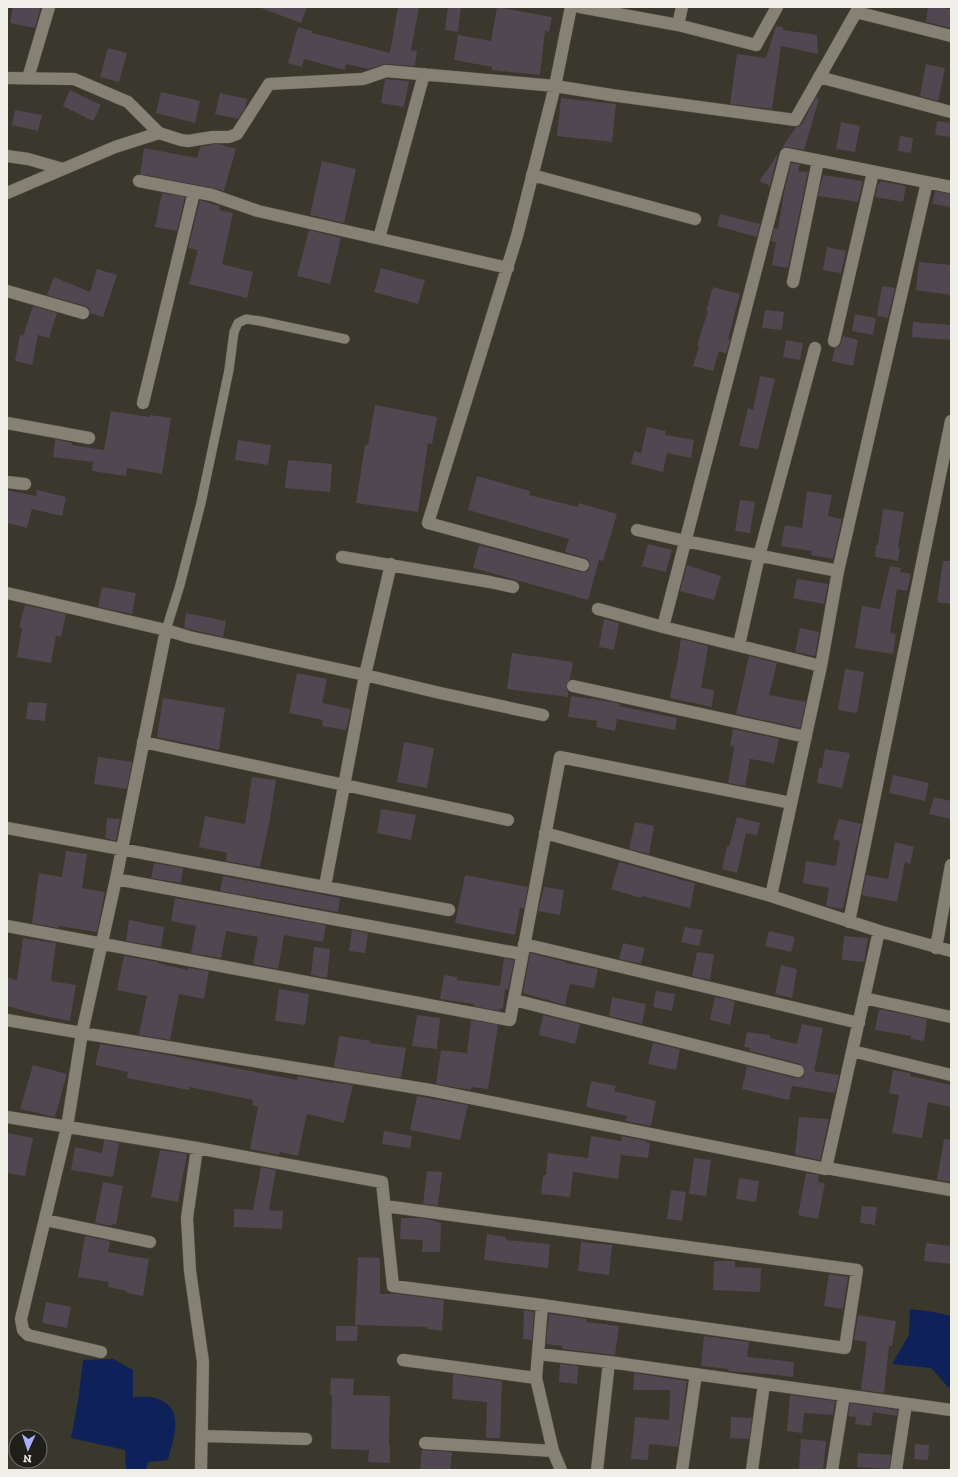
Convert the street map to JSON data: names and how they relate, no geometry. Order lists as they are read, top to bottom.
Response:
{
  "north": "bottom"
}
